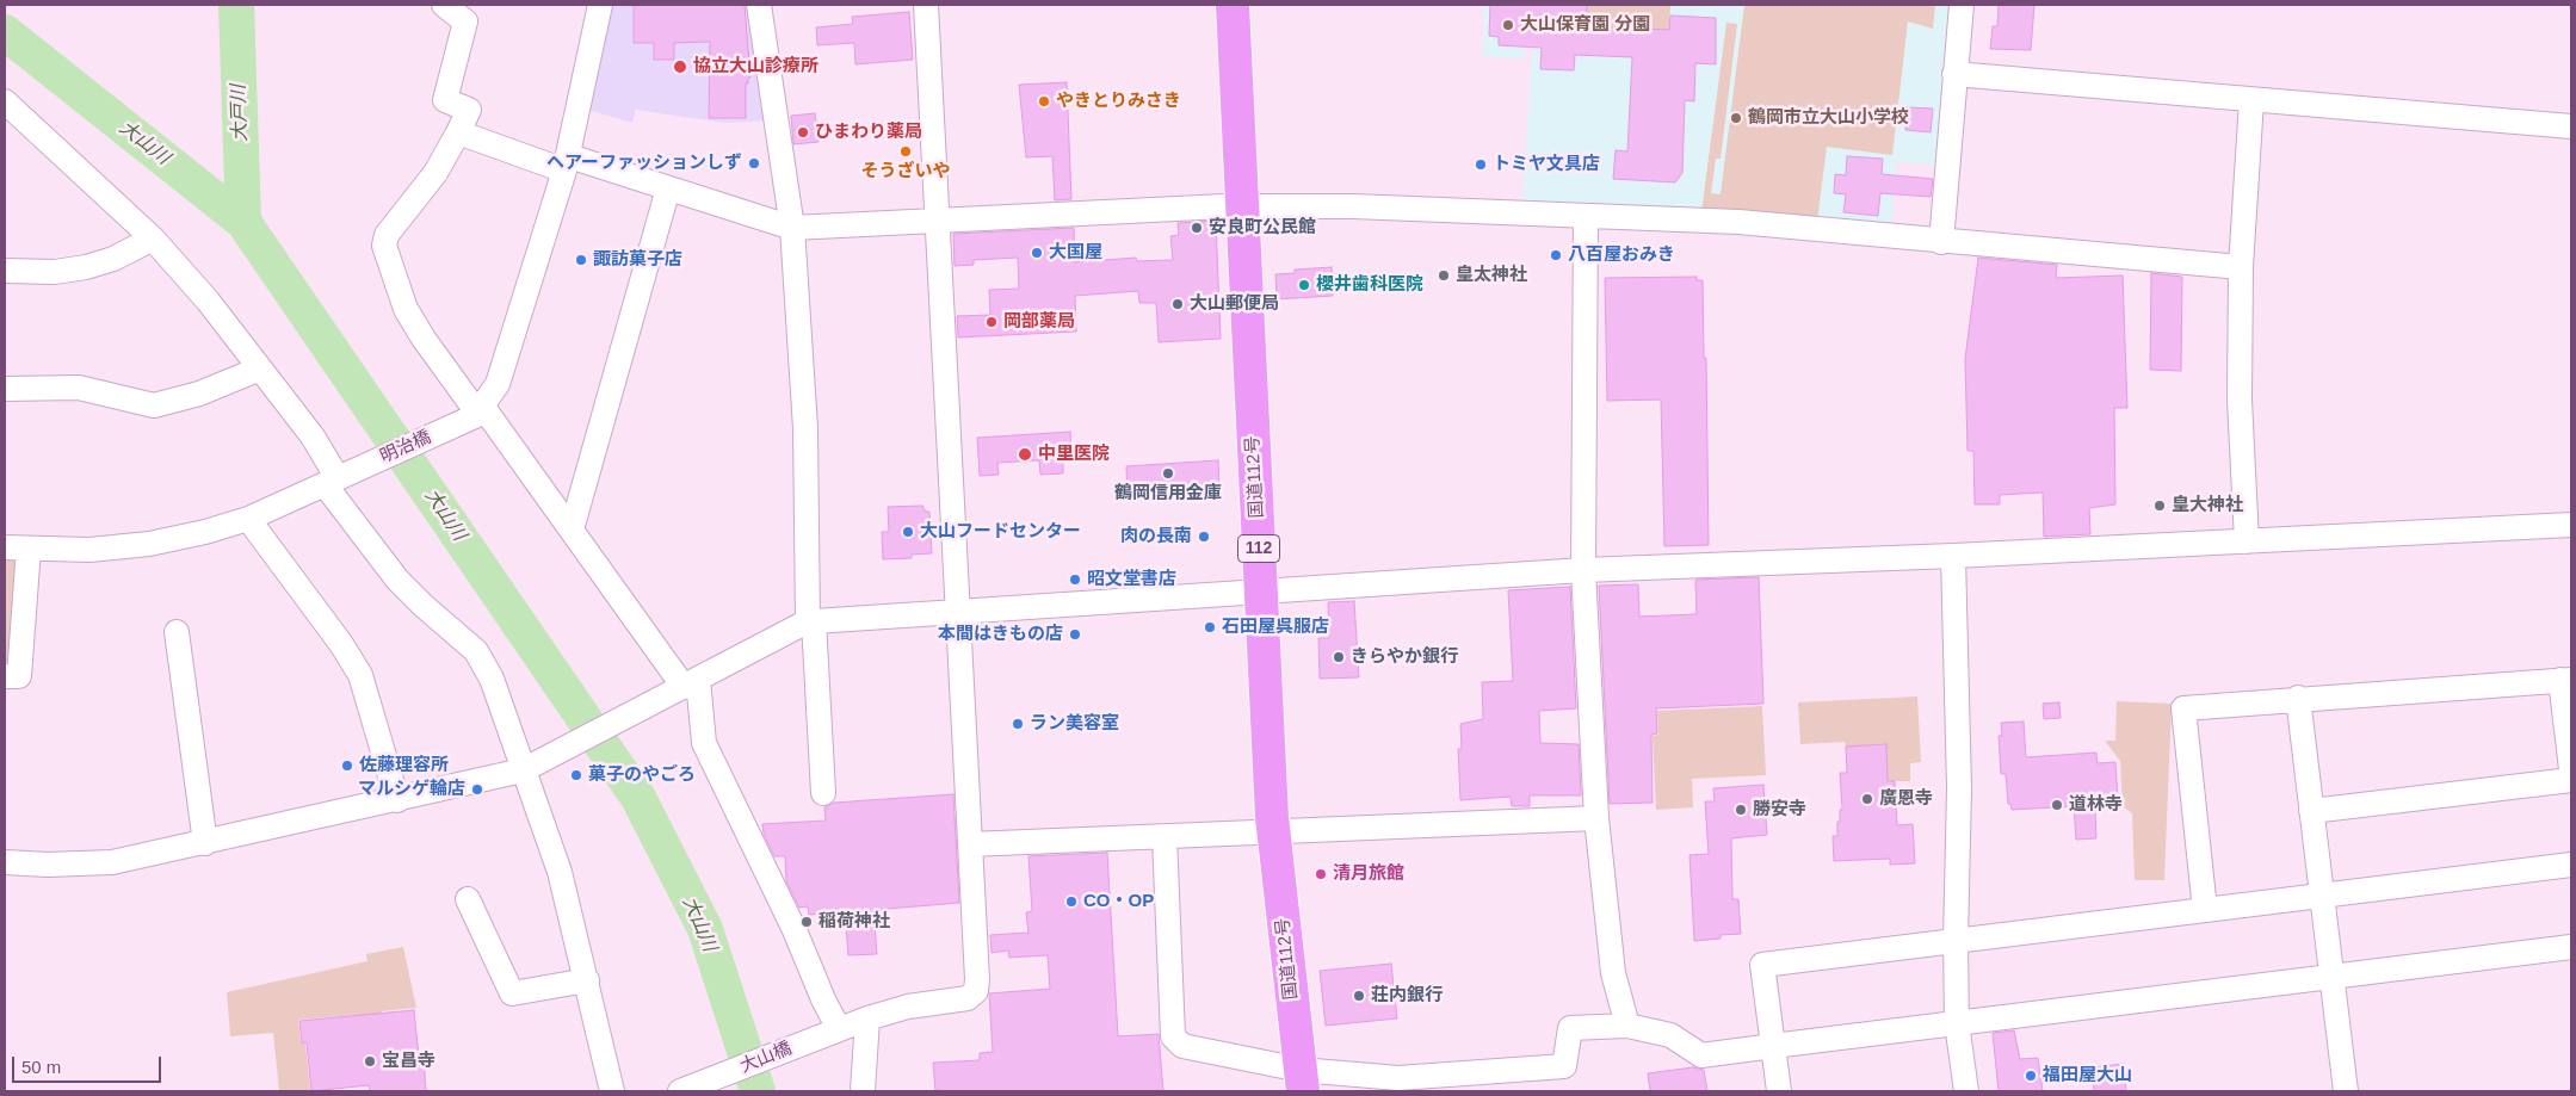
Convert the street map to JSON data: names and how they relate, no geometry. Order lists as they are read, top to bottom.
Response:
{
  "streets": {
    "highway": ["国道112号", "112"],
    "street": ["明治橋", "大山橋"]
  },
  "water": ["大戸川", "大山川"],
  "places": [
    "大山保育園 分園",
    "協立大山診療所",
    "やきとりみさき",
    "鶴岡市立大山小学校",
    "ひまわり薬局",
    "そうざいや",
    "ヘアーファッションしず",
    "トミヤ文具店",
    "安良町公民館",
    "大国屋",
    "八百屋おみき",
    "諏訪菓子店",
    "皇太神社",
    "櫻井歯科医院",
    "大山郵便局",
    "岡部薬局",
    "中里医院",
    "鶴岡信用金庫",
    "皇大神社",
    "大山フードセンター",
    "肉の長南",
    "昭文堂書店",
    "石田屋呉服店",
    "本間はきもの店",
    "きらやか銀行",
    "ラン美容室",
    "佐藤理容所",
    "菓子のやごろ",
    "マルシゲ輪店",
    "廣恩寺",
    "道林寺",
    "勝安寺",
    "清月旅館",
    "CO・OP",
    "稲荷神社",
    "荘内銀行",
    "宝昌寺",
    "福田屋大山"
  ],
  "scale_bar": "50 m"
}
